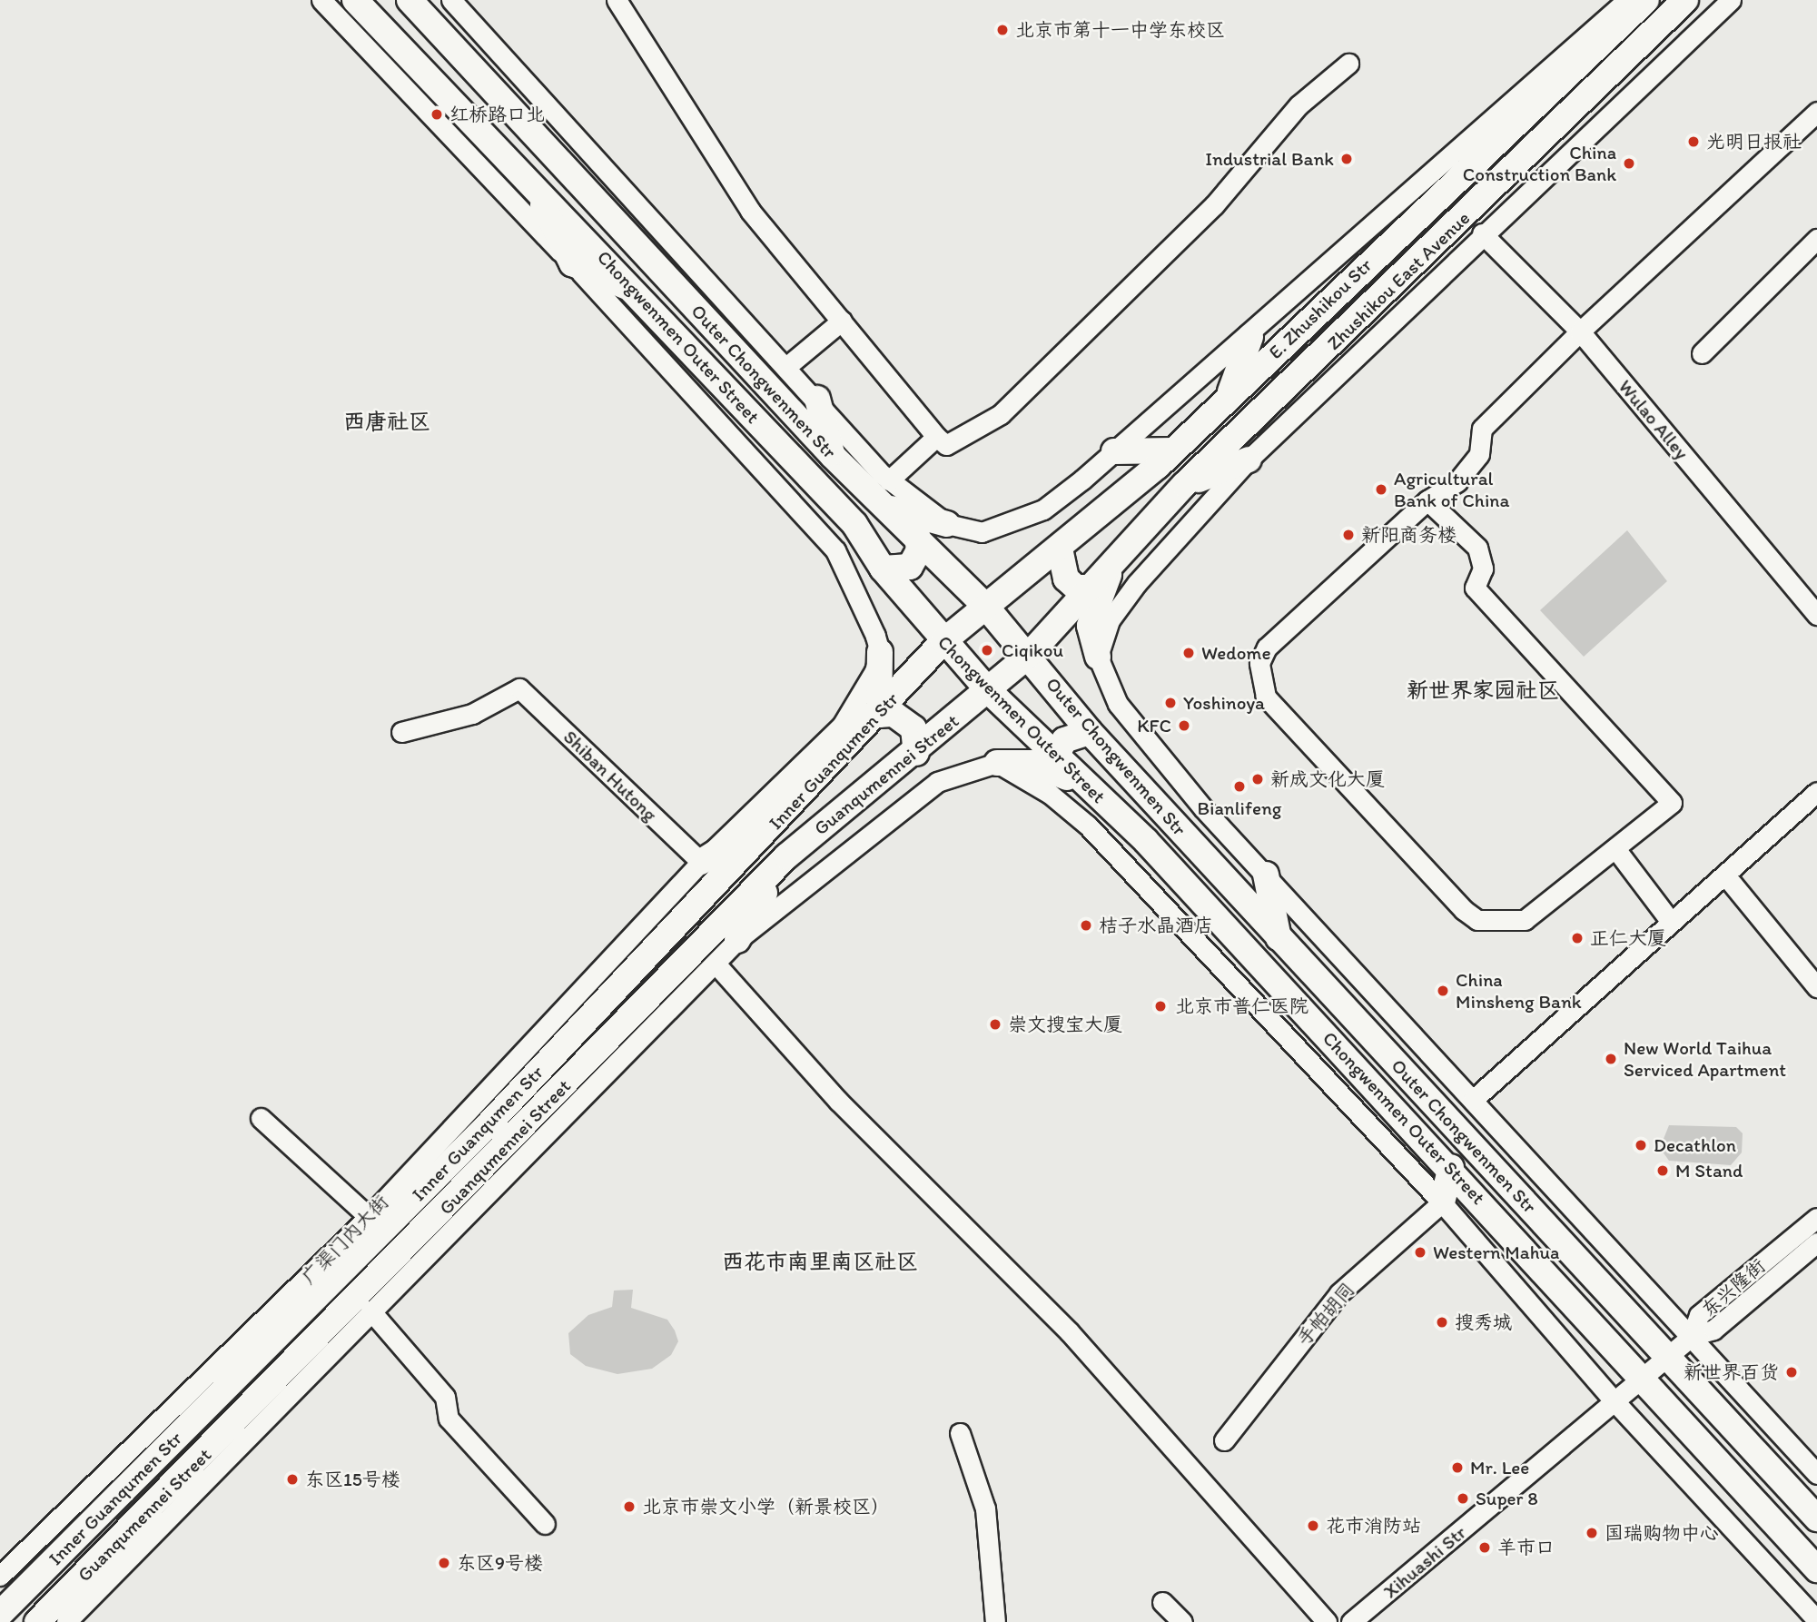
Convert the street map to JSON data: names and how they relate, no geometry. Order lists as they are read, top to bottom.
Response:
{
  "streets": {
    "main road": [
      "Zhushikou East Avenue",
      "E. Zhushikou Str",
      "Chongwenmen Outer Street",
      "Outer Chongwenmen Str",
      "Inner Guanqumen Str",
      "Guanqumennei Street"
    ],
    "street": [
      "Wulao Alley",
      "Shiban Hutong",
      "广渠门内大街",
      "东兴隆街",
      "手帕胡同",
      "Xihuashi Str"
    ]
  },
  "crossings": [
    ["Zhushikou East Avenue", "Outer Chongwenmen Str"],
    ["Zhushikou East Avenue", "Wulao Alley"],
    ["Zhushikou East Avenue", "Guanqumennei Street"],
    ["E. Zhushikou Str", "Outer Chongwenmen Str"],
    ["E. Zhushikou Str", "Inner Guanqumen Str"],
    ["Chongwenmen Outer Street", "Inner Guanqumen Str"],
    ["Chongwenmen Outer Street", "Guanqumennei Street"],
    ["Chongwenmen Outer Street", "广渠门内大街"],
    ["Chongwenmen Outer Street", "手帕胡同"],
    ["Chongwenmen Outer Street", "Xihuashi Str"],
    ["Outer Chongwenmen Str", "Inner Guanqumen Str"],
    ["Outer Chongwenmen Str", "Guanqumennei Street"],
    ["Outer Chongwenmen Str", "Xihuashi Str"],
    ["Shiban Hutong", "广渠门内大街"],
    ["东兴隆街", "Xihuashi Str"]
  ],
  "districts": ["西唐社区", "新世界家园社区", "西花市南里南区社区"],
  "places": [
    "北京市第十一中学东校区",
    "红桥路口北",
    "光明日报社",
    "Industrial Bank",
    "China Construction Bank",
    "Agricultural Bank of China",
    "新阳商务楼",
    "Ciqikou",
    "Wedome",
    "Yoshinoya",
    "KFC",
    "新成文化大厦",
    "Bianlifeng",
    "桔子水晶酒店",
    "正仁大厦",
    "China Minsheng Bank",
    "北京市普仁医院",
    "崇文搜宝大厦",
    "New World Taihua Serviced Apartment",
    "Decathlon",
    "M Stand",
    "Western Mahua",
    "搜秀城",
    "新世界百货",
    "Mr. Lee",
    "东区15号楼",
    "Super 8",
    "北京市崇文小学（新景校区）",
    "花市消防站",
    "国瑞购物中心",
    "羊市口",
    "东区9号楼"
  ]
}
